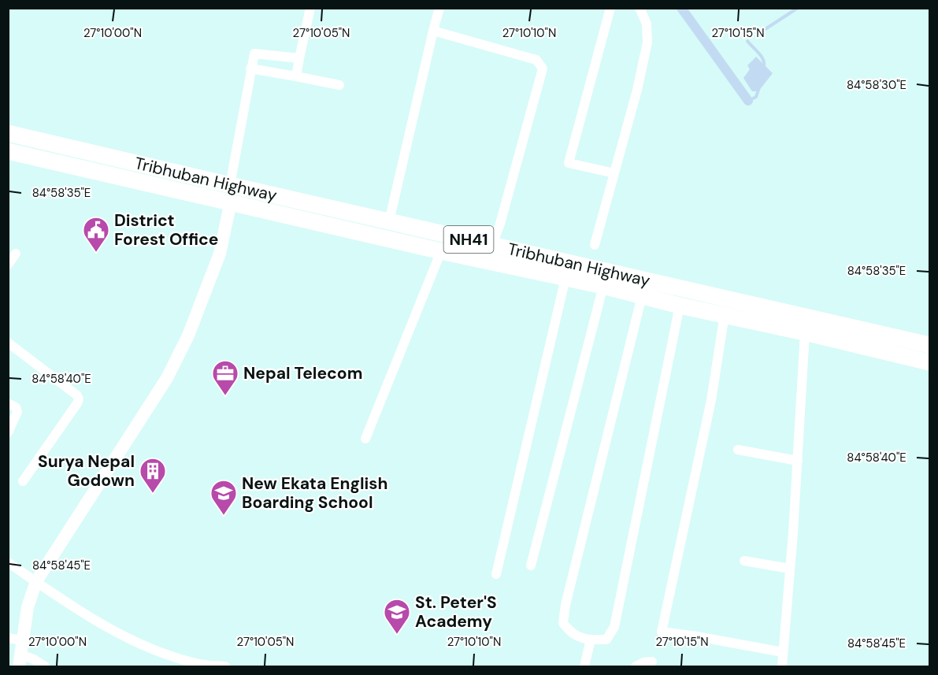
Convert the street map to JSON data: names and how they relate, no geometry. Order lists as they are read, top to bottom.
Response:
{
  "streets": {
    "highway": ["Tribhuban Highway", "NH41"]
  },
  "places": {
    "public building": ["District Forest Office"],
    "office": ["Nepal Telecom"],
    "building": ["Surya Nepal Godown"],
    "school or university": ["New Ekata English Boarding School", "St. Peter'S Academy"]
  },
  "coordinates": [
    "27°10'00\"N",
    "27°10'05\"N",
    "27°10'10\"N",
    "27°10'15\"N",
    "84°58'30\"E",
    "84°58'35\"E",
    "84°58'40\"E",
    "84°58'45\"E"
  ]
}
